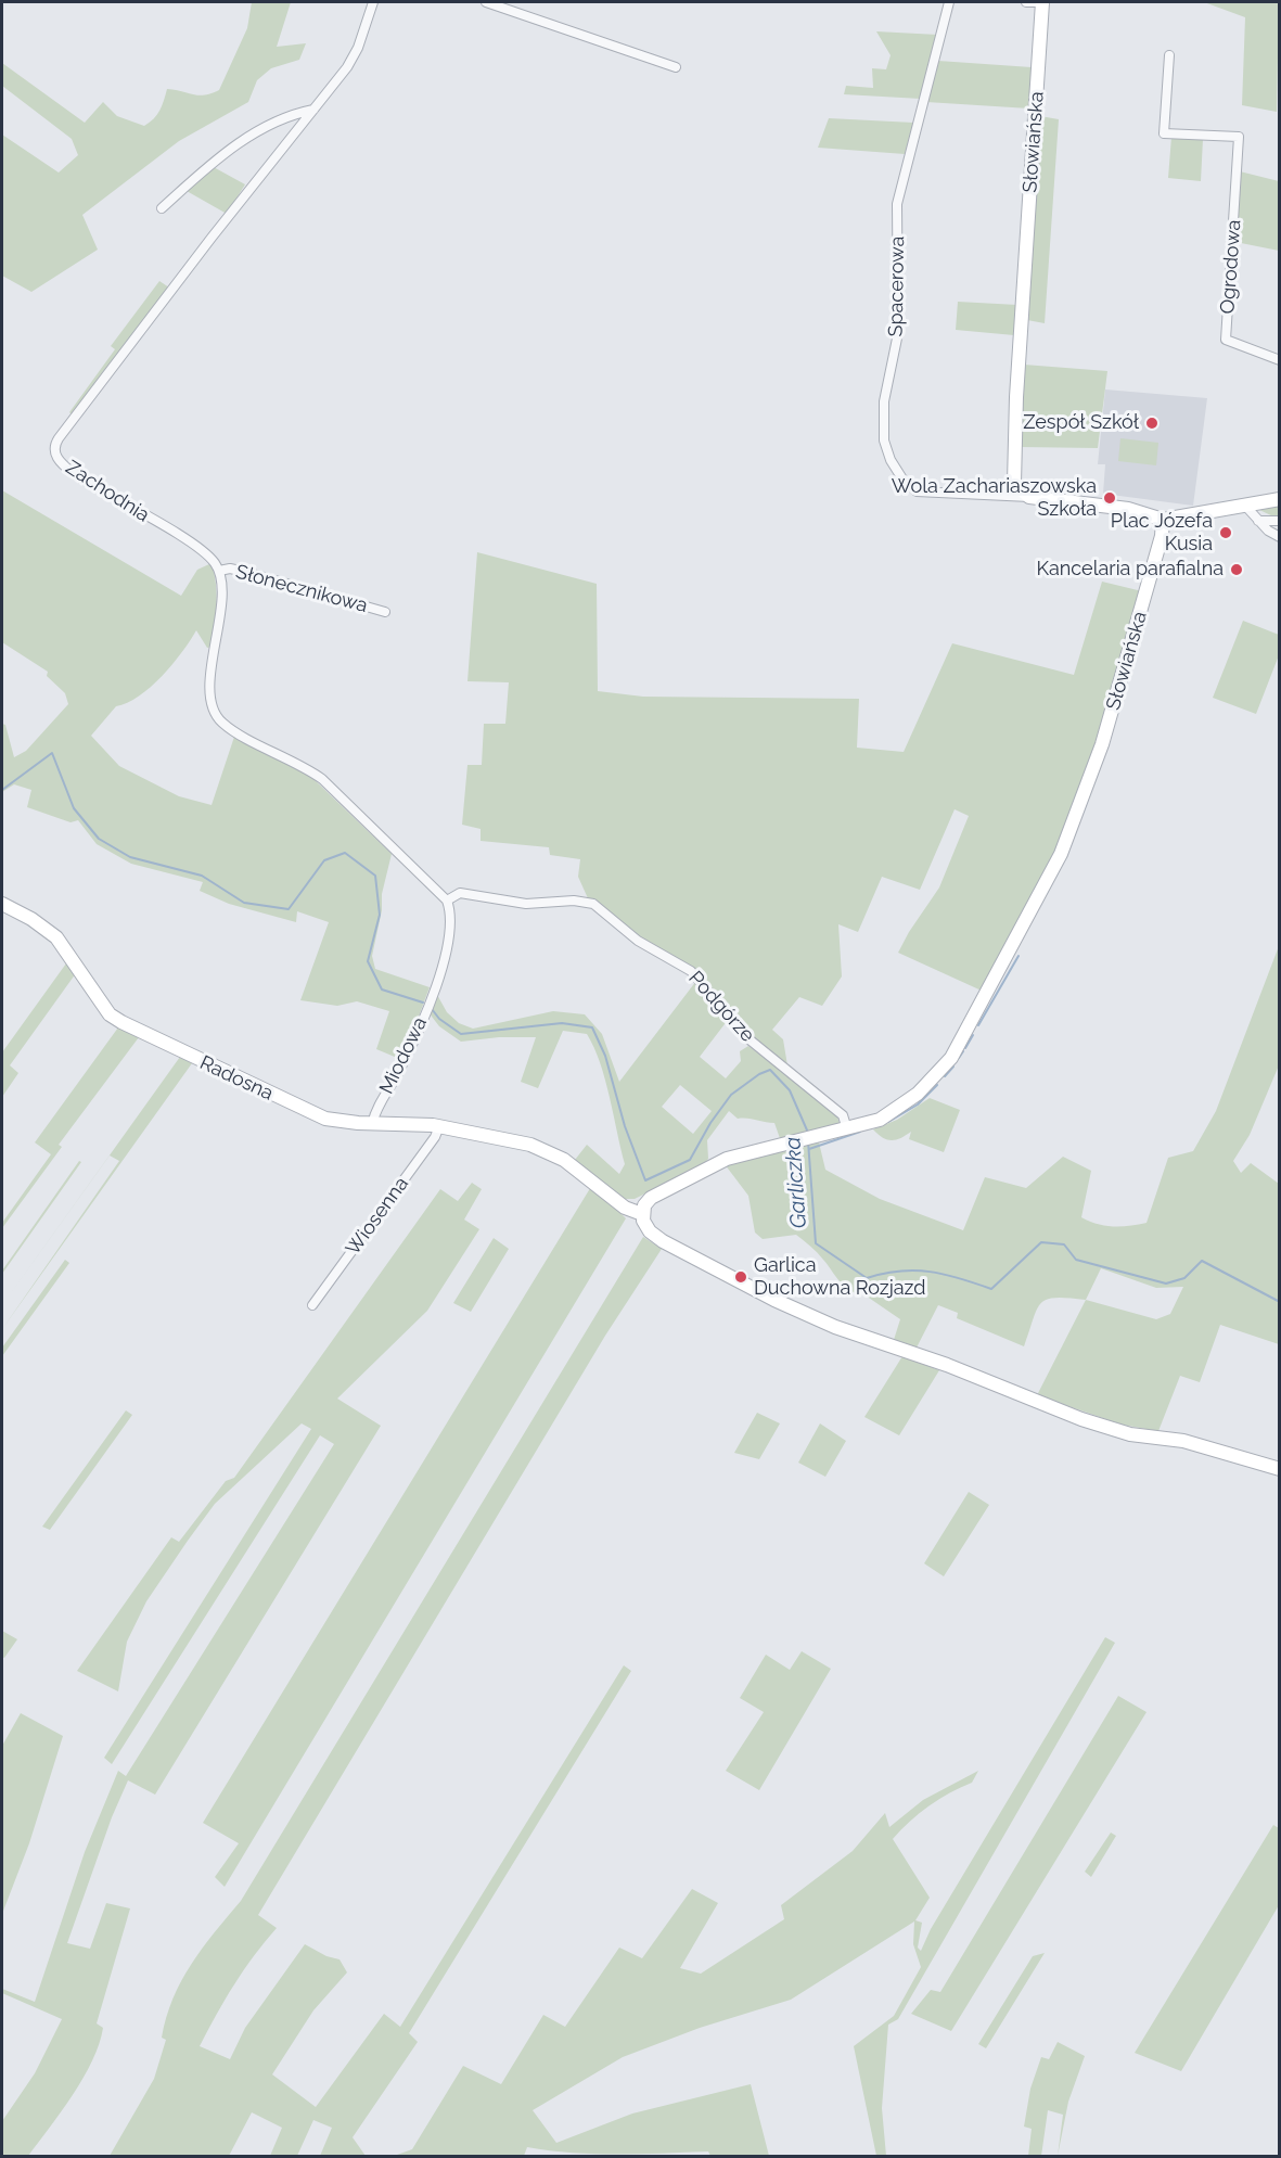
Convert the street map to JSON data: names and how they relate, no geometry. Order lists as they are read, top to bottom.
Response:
{
  "streets": {
    "street": [
      "Słowiańska",
      "Ogrodowa",
      "Spacerowa",
      "Zachodnia",
      "Słonecznikowa",
      "Podgórze",
      "Miodowa",
      "Radosna",
      "Wiosenna"
    ]
  },
  "crossings": [
    ["Słowiańska", "Spacerowa"],
    ["Słowiańska", "Podgórze"],
    ["Słowiańska", "Radosna"],
    ["Zachodnia", "Słonecznikowa"],
    ["Podgórze", "Miodowa"],
    ["Miodowa", "Radosna"],
    ["Radosna", "Wiosenna"]
  ],
  "water": ["Garliczka"],
  "places": [
    "Zespół Szkół",
    "Wola Zachariaszowska Szkoła",
    "Plac Józefa Kusia",
    "Kancelaria parafialna",
    "Garlica Duchowna Rozjazd"
  ]
}
